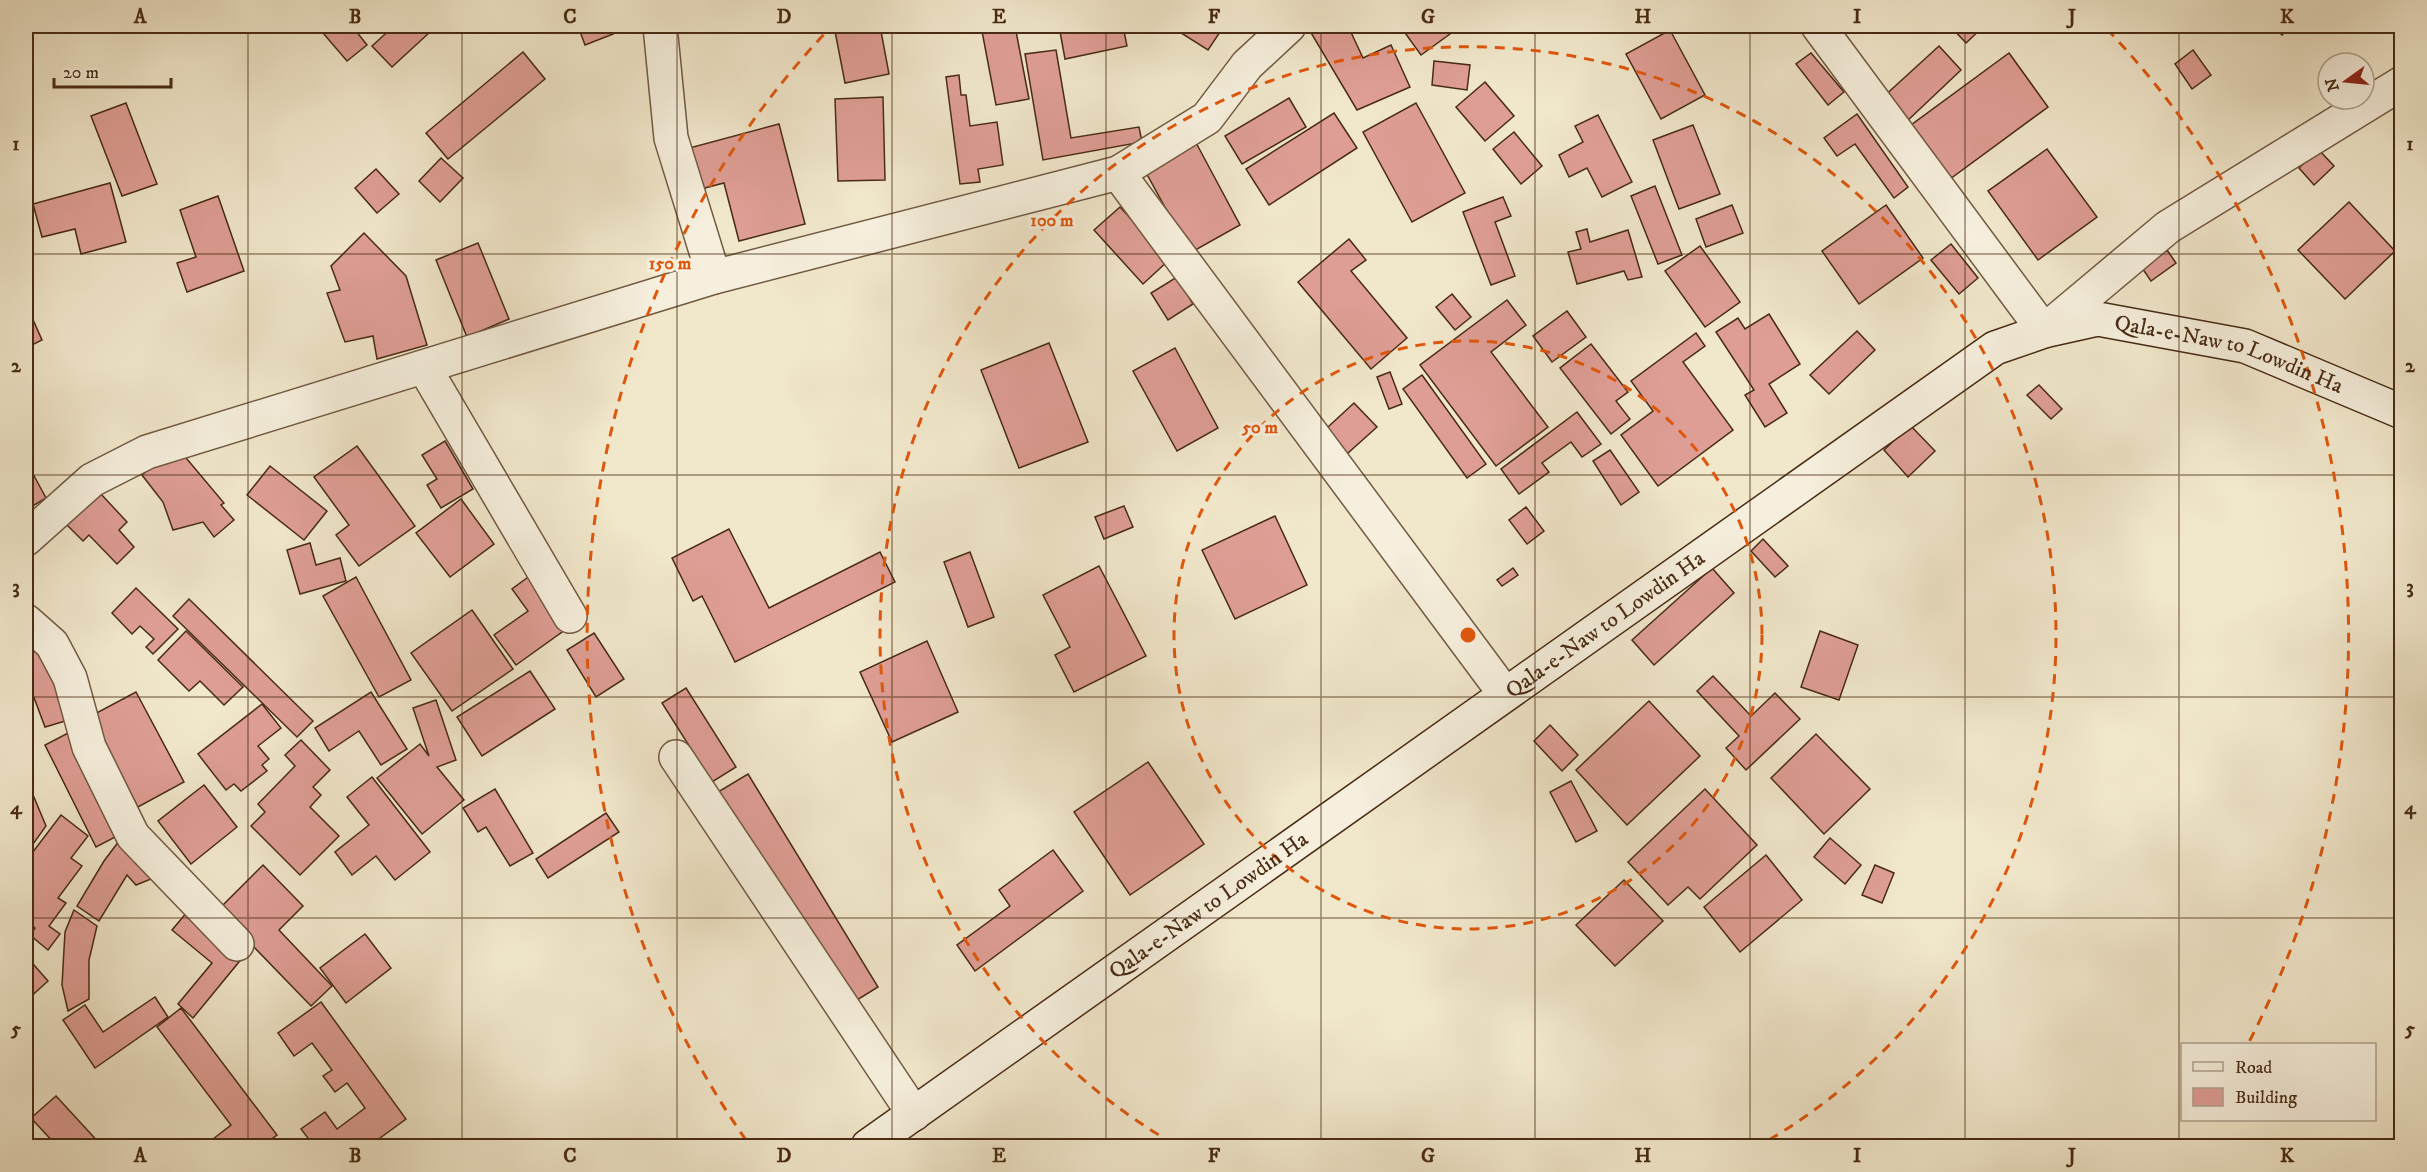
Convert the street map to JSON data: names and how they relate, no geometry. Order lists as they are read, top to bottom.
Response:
{
  "streets": {
    "street": ["Qala-e-Naw to Lowdin Ha"]
  },
  "legend": ["Road", "Building"],
  "scale_bar": "20 m",
  "north": "left",
  "grid": {
    "columns": [
      "A",
      "B",
      "C",
      "D",
      "E",
      "F",
      "G",
      "H",
      "I",
      "J",
      "K"
    ],
    "rows": [
      "1",
      "2",
      "3",
      "4",
      "5"
    ]
  },
  "rings": ["100 m", "150 m", "50 m"]
}
